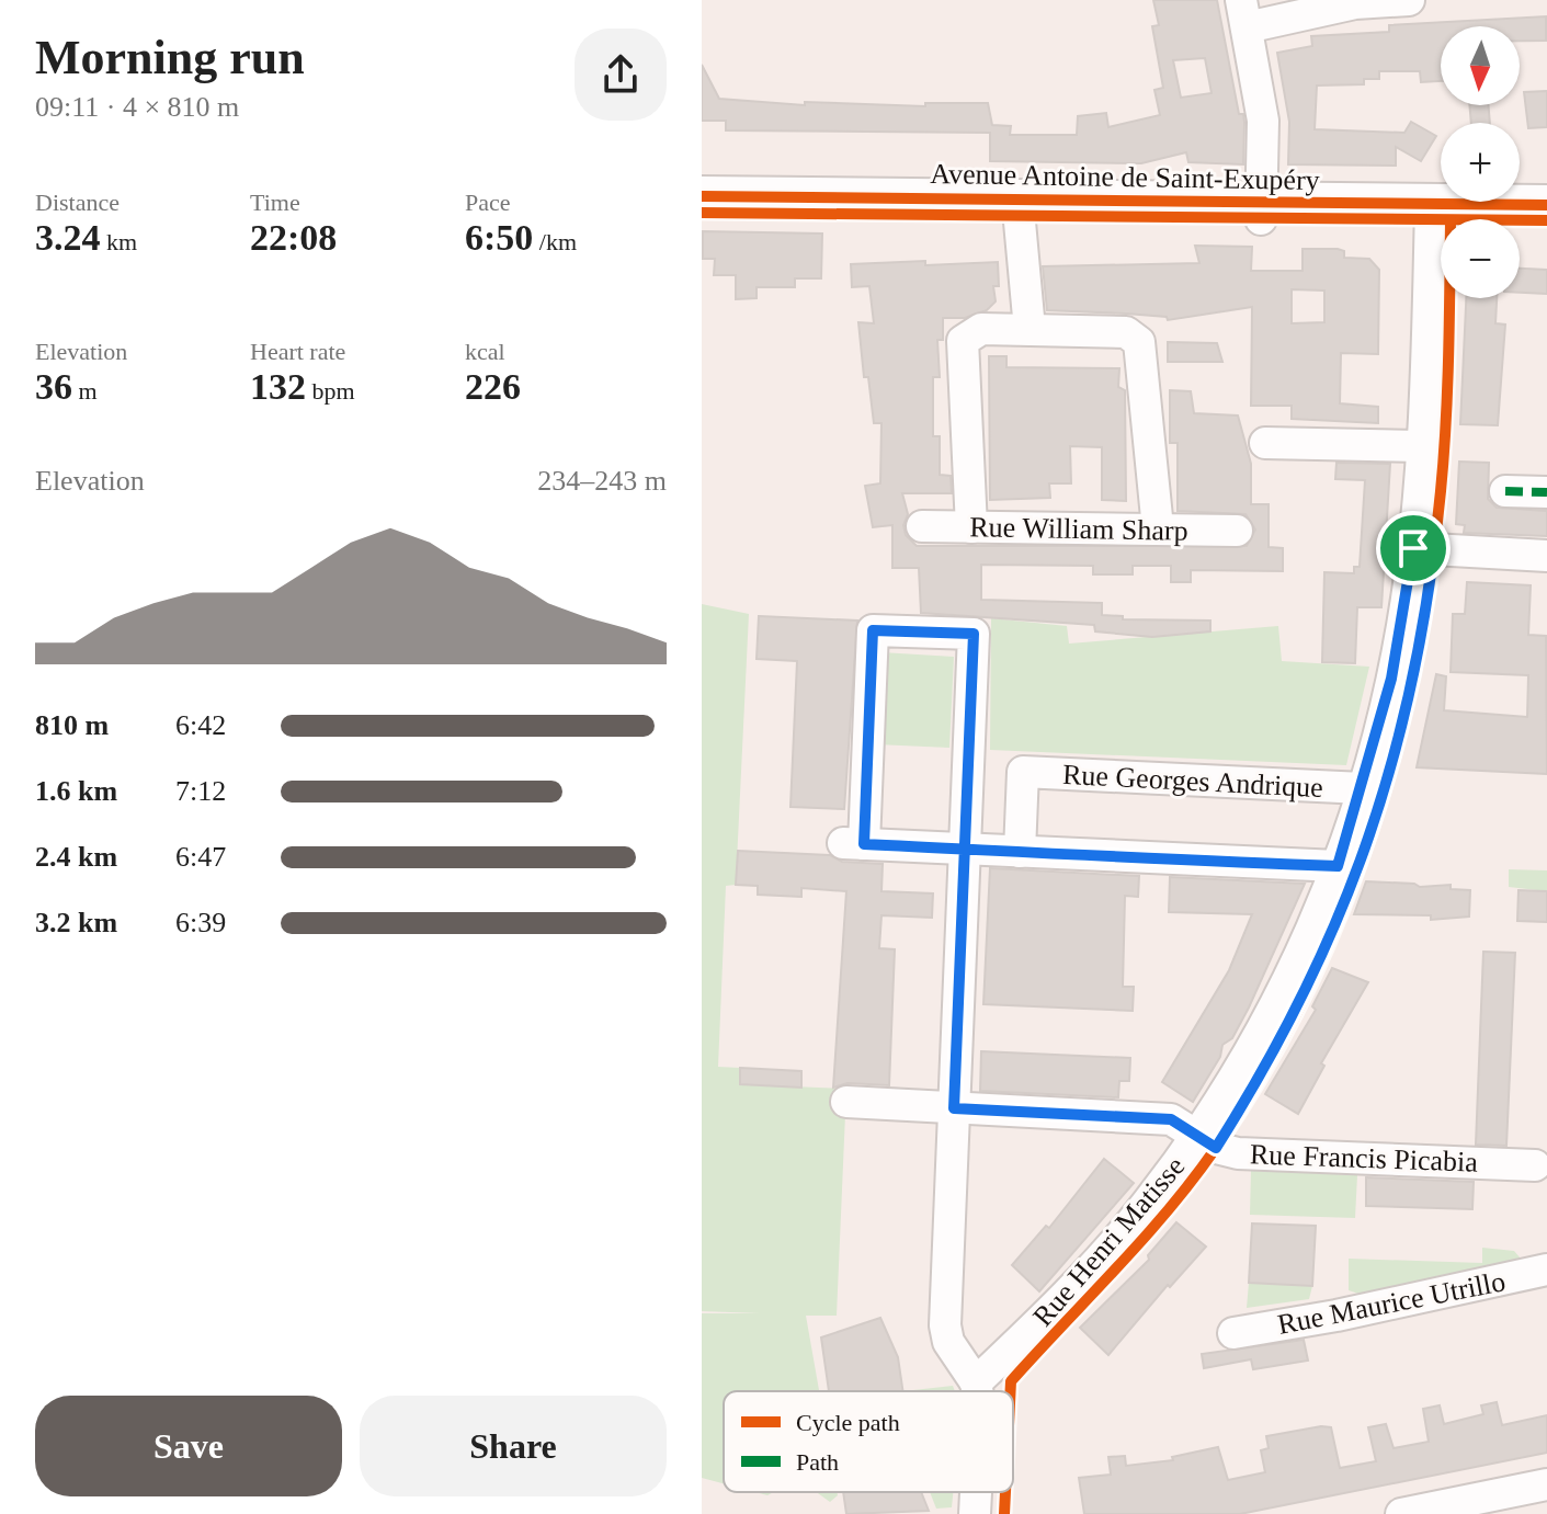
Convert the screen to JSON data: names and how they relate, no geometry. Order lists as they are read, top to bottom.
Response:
{
  "streets": {
    "main road": ["Avenue Antoine de Saint-Exupéry"],
    "street": [
      "Rue William Sharp",
      "Rue Georges Andrique",
      "Rue Francis Picabia",
      "Rue Henri Matisse",
      "Rue Maurice Utrillo"
    ]
  },
  "crossings": [
    ["Avenue Antoine de Saint-Exupéry", "Rue Henri Matisse"],
    ["Rue Georges Andrique", "Rue Henri Matisse"],
    ["Rue Francis Picabia", "Rue Henri Matisse"]
  ],
  "legend": ["Cycle path", "Path"],
  "north": "bottom",
  "page": {
    "heading": ["Morning run", "09:11 · 4 × 810 m"],
    "map_buttons": ["+", "−"],
    "stats": [
      ["Distance", "3.24 km"],
      ["Time", "22:08"],
      ["Pace", "6:50 /km"],
      ["Elevation", "36 m"],
      ["Heart rate", "132 bpm"],
      ["kcal", "226"]
    ],
    "chart": ["Elevation", "234–243 m"],
    "list": [
      {
        "name": "810 m",
        "note": "6:42"
      },
      {
        "name": "1.6 km",
        "note": "7:12"
      },
      {
        "name": "2.4 km",
        "note": "6:47"
      },
      {
        "name": "3.2 km",
        "note": "6:39"
      }
    ],
    "buttons": ["Save", "Share"]
  }
}
